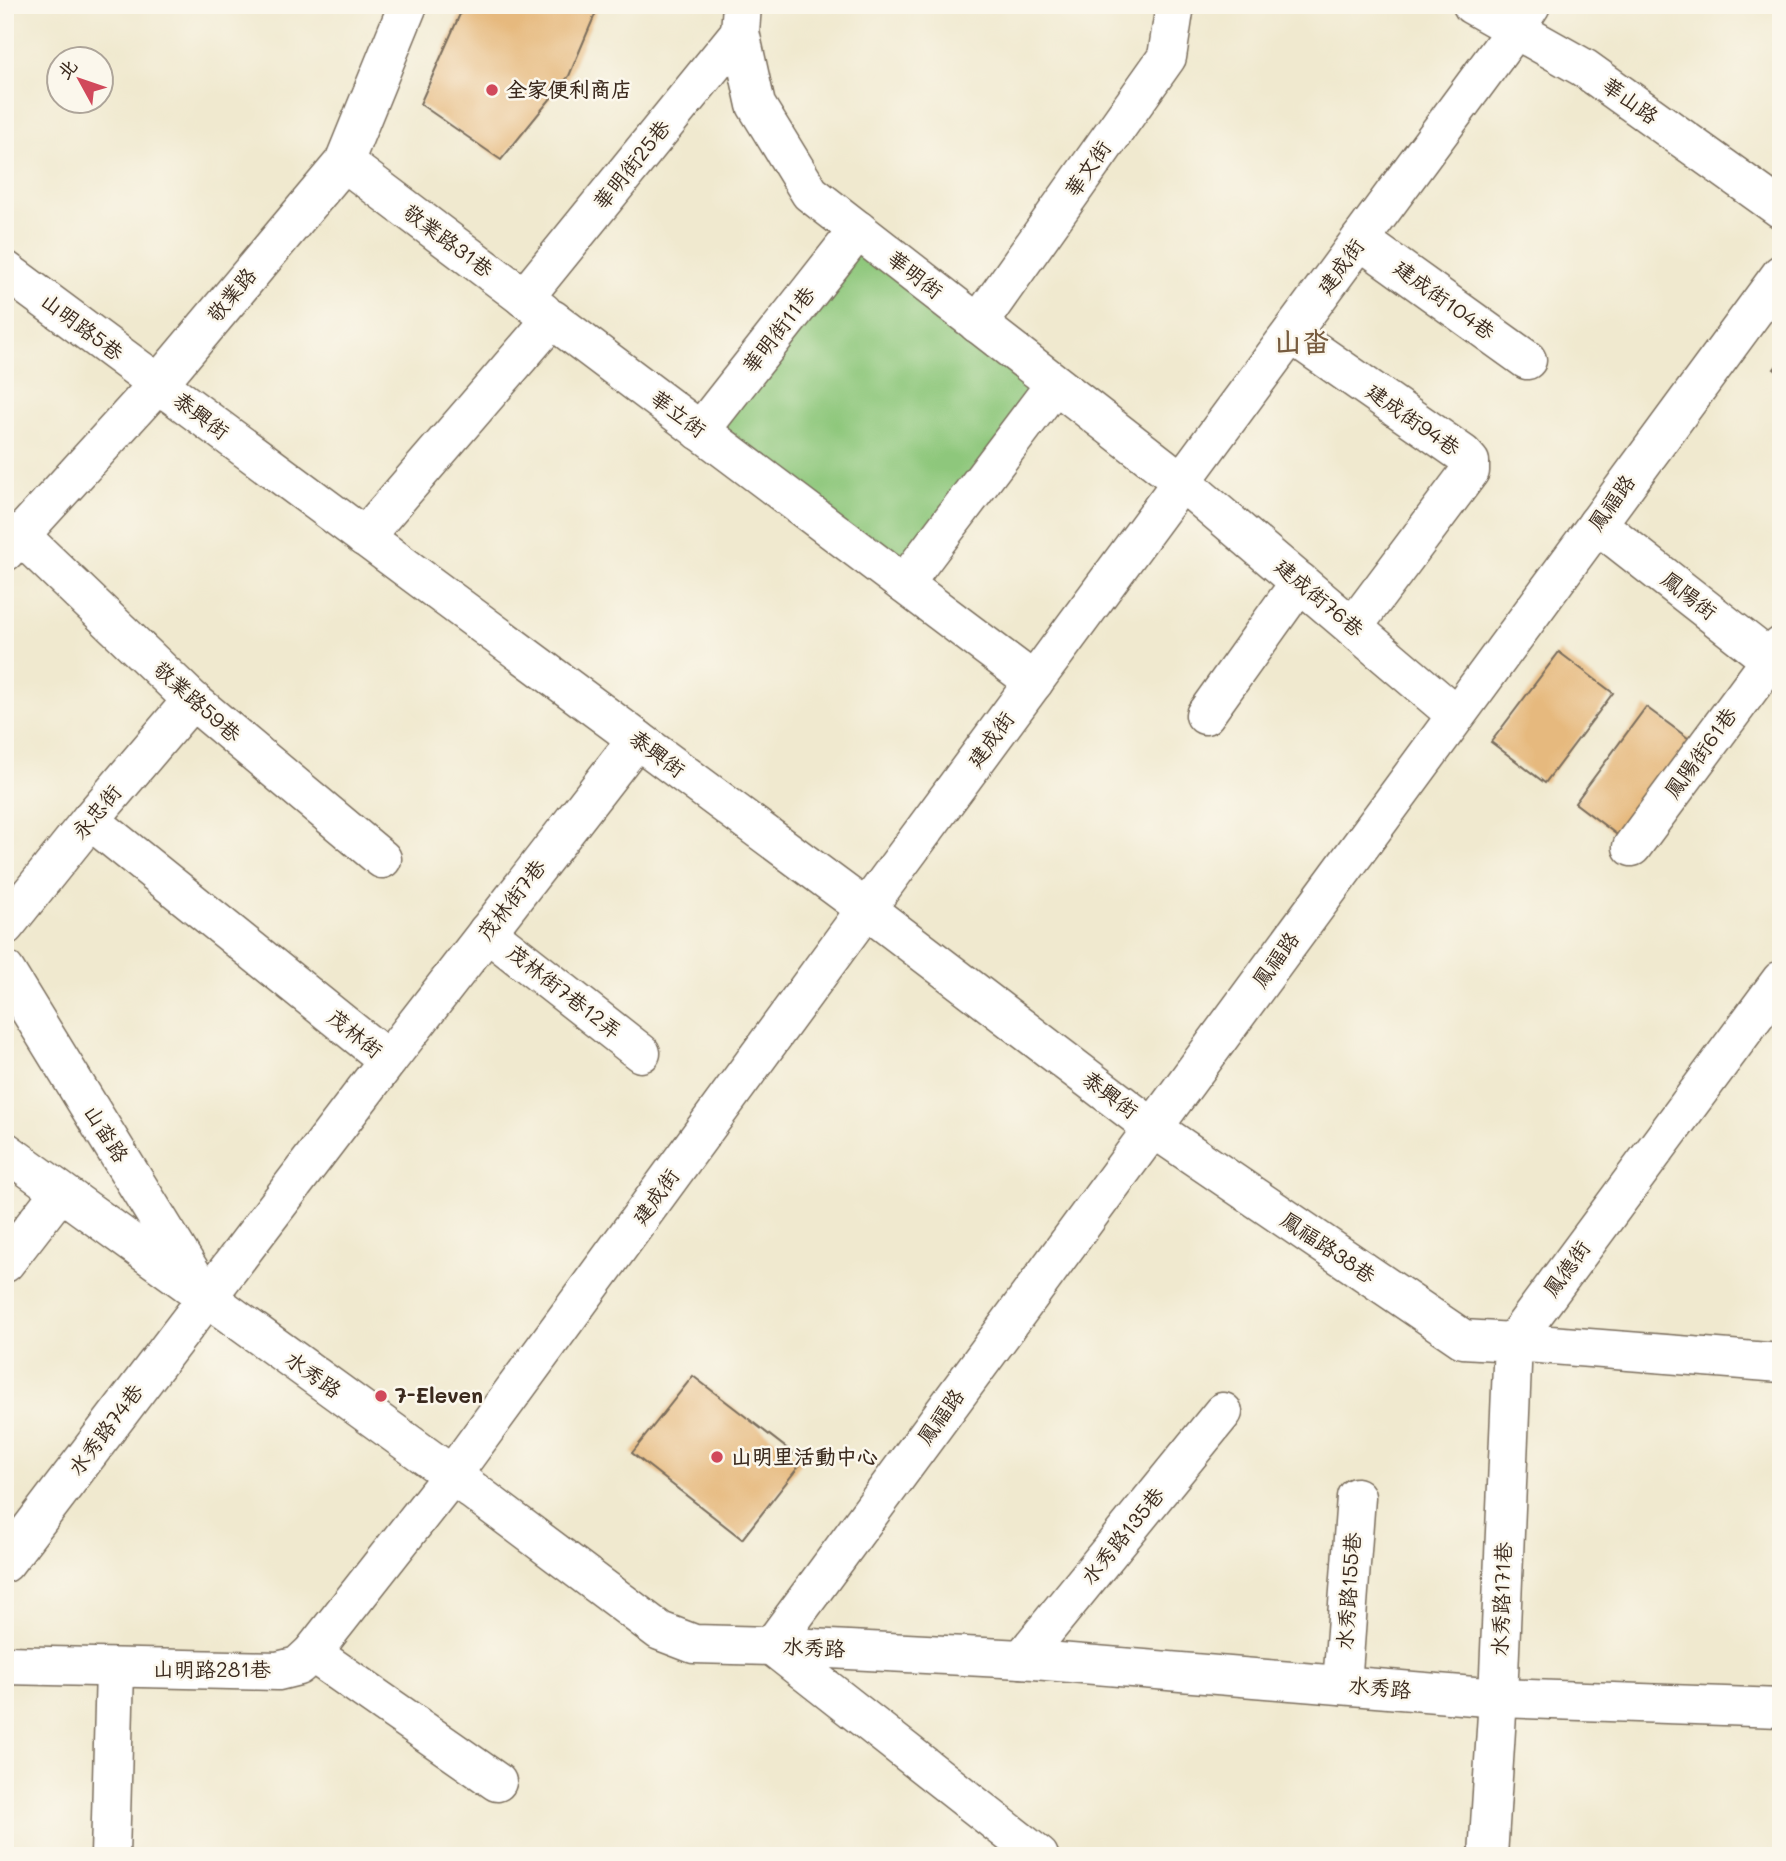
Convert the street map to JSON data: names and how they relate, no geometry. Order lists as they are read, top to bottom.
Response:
{
  "streets": {
    "street": [
      "華山路",
      "華明街25巷",
      "華文街",
      "敬業路31巷",
      "建成街",
      "華明街",
      "敬業路",
      "建成街104巷",
      "山明路5巷",
      "華明街11巷",
      "華立街",
      "泰興街",
      "建成街94巷",
      "鳳福路",
      "鳳陽街",
      "建成街76巷",
      "敬業路59巷",
      "鳳陽街61巷",
      "永忠街",
      "茂林街7巷",
      "茂林街7巷12弄",
      "茂林街",
      "山畓路",
      "鳳福路38巷",
      "鳳德街",
      "水秀路",
      "水秀路74巷",
      "水秀路135巷",
      "水秀路155巷",
      "水秀路171巷",
      "山明路281巷"
    ]
  },
  "crossings": [
    ["華山路", "建成街"],
    ["華明街25巷", "敬業路31巷"],
    ["華明街25巷", "華明街"],
    ["華明街25巷", "華立街"],
    ["華文街", "華明街"],
    ["敬業路31巷", "敬業路"],
    ["敬業路31巷", "華立街"],
    ["建成街", "華明街"],
    ["建成街", "建成街104巷"],
    ["建成街", "華立街"],
    ["建成街", "泰興街"],
    ["建成街", "建成街94巷"],
    ["建成街", "建成街76巷"],
    ["建成街", "水秀路"],
    ["建成街", "山明路281巷"],
    ["華明街", "華明街11巷"],
    ["華明街", "建成街76巷"],
    ["敬業路", "山明路5巷"],
    ["敬業路", "泰興街"],
    ["敬業路", "敬業路59巷"],
    ["山明路5巷", "泰興街"],
    ["華明街11巷", "華立街"],
    ["泰興街", "鳳福路"],
    ["泰興街", "茂林街7巷"],
    ["泰興街", "鳳福路38巷"],
    ["建成街94巷", "建成街76巷"],
    ["鳳福路", "鳳陽街"],
    ["鳳福路", "建成街76巷"],
    ["鳳福路", "鳳福路38巷"],
    ["鳳福路", "水秀路"],
    ["鳳陽街", "鳳陽街61巷"],
    ["敬業路59巷", "永忠街"],
    ["永忠街", "茂林街"],
    ["茂林街7巷", "茂林街7巷12弄"],
    ["茂林街7巷", "茂林街"],
    ["茂林街", "山畓路"],
    ["茂林街", "水秀路"],
    ["茂林街", "水秀路74巷"],
    ["山畓路", "水秀路"],
    ["山畓路", "水秀路74巷"],
    ["鳳福路38巷", "鳳德街"],
    ["鳳福路38巷", "水秀路171巷"],
    ["鳳德街", "水秀路171巷"],
    ["水秀路", "水秀路74巷"],
    ["水秀路", "水秀路135巷"],
    ["水秀路", "水秀路155巷"],
    ["水秀路", "水秀路171巷"],
    ["水秀路", "山明路281巷"]
  ],
  "districts": ["山畓"],
  "places": ["全家便利商店", "7-Eleven", "山明里活動中心"],
  "north": "top left"
}
